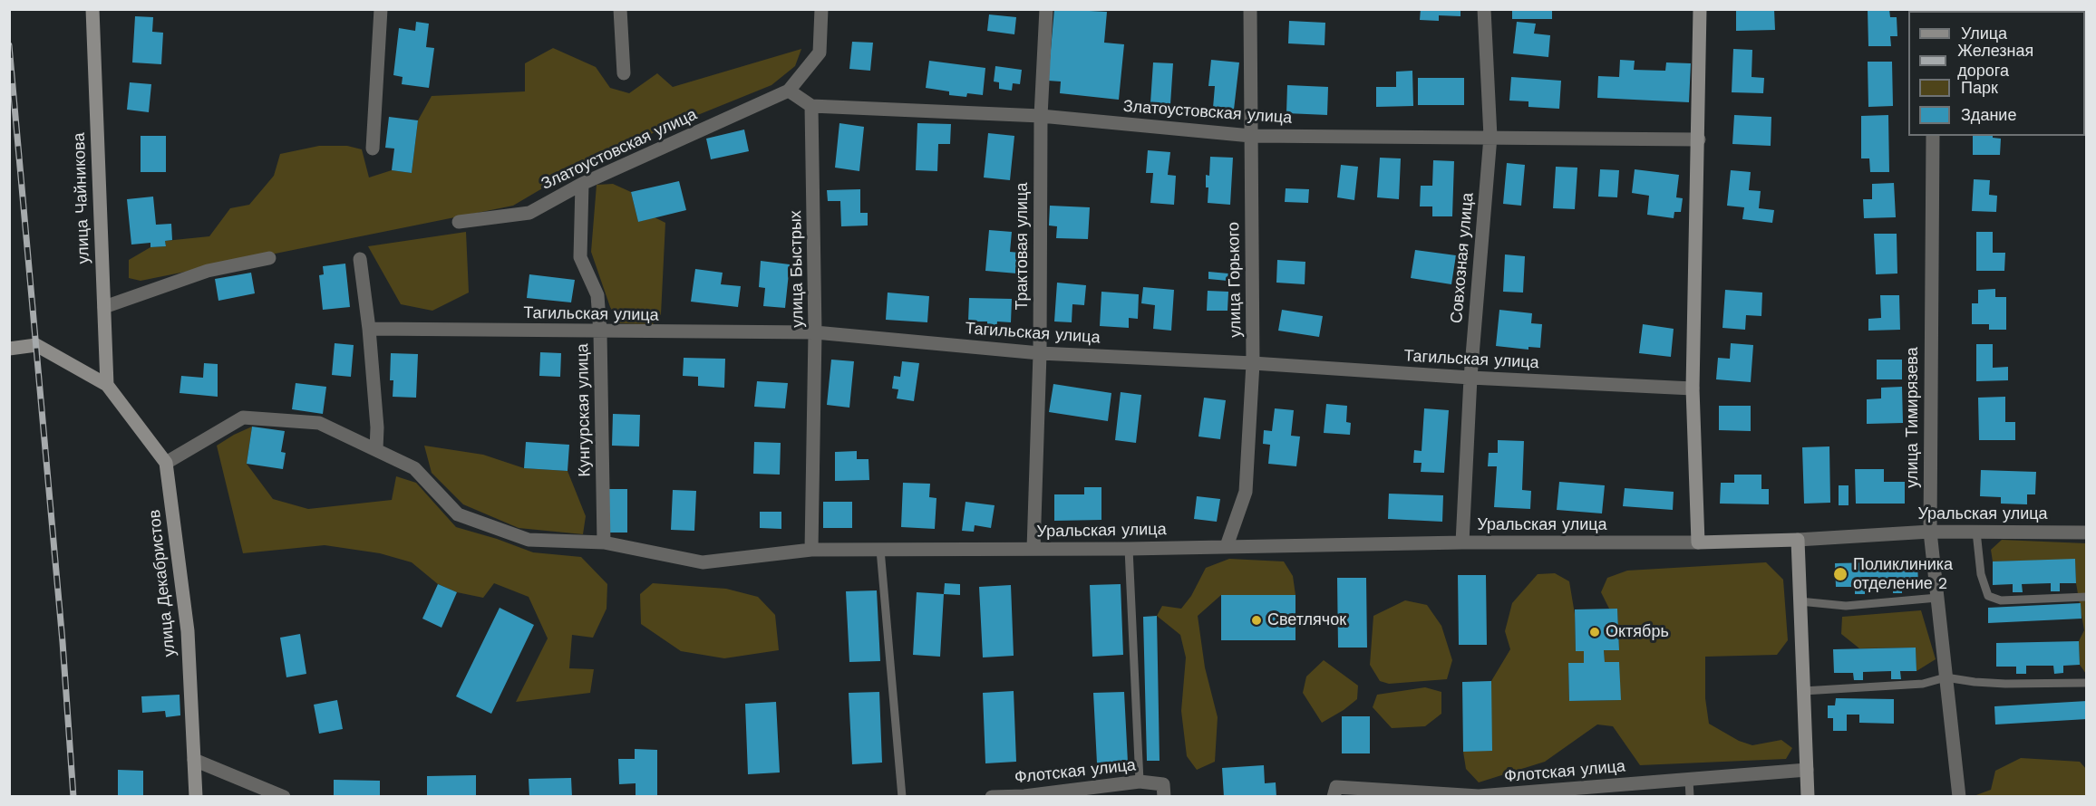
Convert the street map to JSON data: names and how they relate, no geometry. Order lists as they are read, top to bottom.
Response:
{
  "streets": {
    "street": [
      "Златоустовская улица",
      "улица Чайникова",
      "Трактовая улица",
      "Совхозная улица",
      "улица Быстрых",
      "улица Горького",
      "Тагильская улица",
      "Кунгурская улица",
      "улица Тимирязева",
      "Уральская улица",
      "улица Декабристов",
      "Флотская улица"
    ]
  },
  "crossings": [
    ["Златоустовская улица", "Трактовая улица"],
    ["Златоустовская улица", "Совхозная улица"],
    ["Златоустовская улица", "улица Быстрых"],
    ["Златоустовская улица", "улица Горького"],
    ["Златоустовская улица", "Кунгурская улица"],
    ["улица Чайникова", "улица Декабристов"],
    ["Трактовая улица", "Тагильская улица"],
    ["Трактовая улица", "Уральская улица"],
    ["Совхозная улица", "Тагильская улица"],
    ["Совхозная улица", "Уральская улица"],
    ["улица Быстрых", "Тагильская улица"],
    ["улица Быстрых", "Уральская улица"],
    ["улица Горького", "Тагильская улица"],
    ["улица Горького", "Уральская улица"],
    ["Тагильская улица", "Кунгурская улица"],
    ["Кунгурская улица", "Уральская улица"],
    ["улица Тимирязева", "Уральская улица"],
    ["Уральская улица", "улица Декабристов"]
  ],
  "places": ["Поликлиника отделение 2", "Светлячок", "Октябрь"],
  "legend": [
    "Улица",
    "Железная дорога",
    "Парк",
    "Здание"
  ]
}
